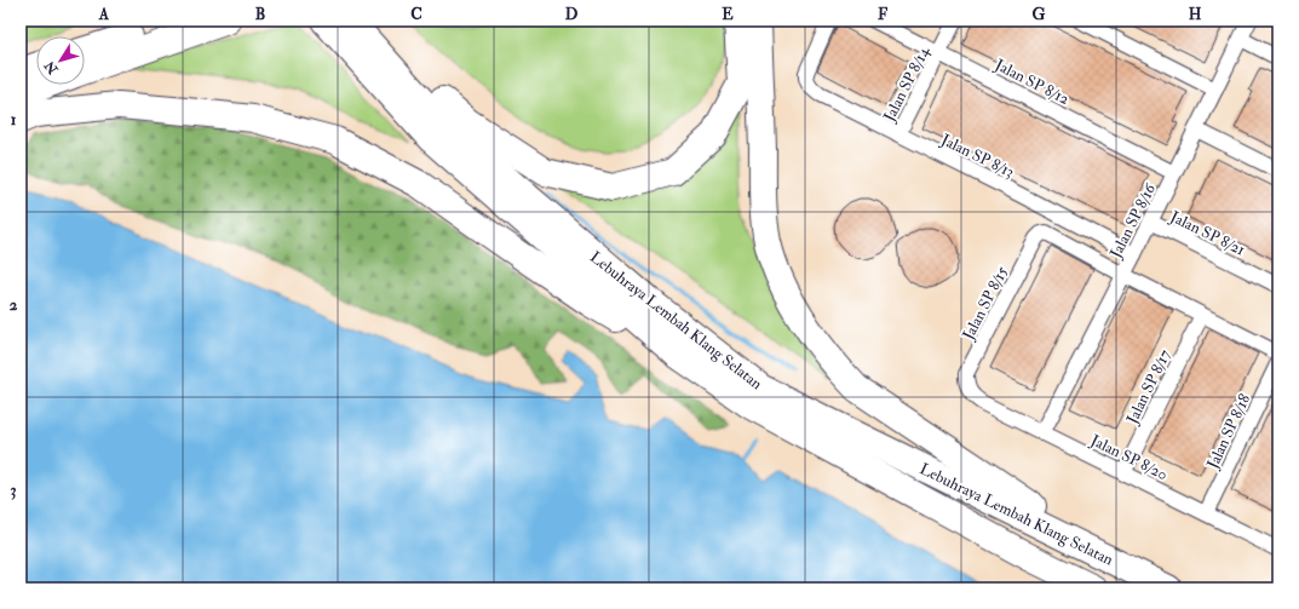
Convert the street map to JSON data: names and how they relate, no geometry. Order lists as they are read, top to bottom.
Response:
{
  "streets": {
    "highway": ["Lebuhraya Lembah Klang Selatan"],
    "street": [
      "Jalan SP 8/12",
      "Jalan SP 8/14",
      "Jalan SP 8/13",
      "Jalan SP 8/16",
      "Jalan SP 8/21",
      "Jalan SP 8/15",
      "Jalan SP 8/17",
      "Jalan SP 8/18",
      "Jalan SP 8/20"
    ]
  },
  "crossings": [
    ["Jalan SP 8/12", "Jalan SP 8/14"],
    ["Jalan SP 8/12", "Jalan SP 8/16"],
    ["Jalan SP 8/14", "Jalan SP 8/13"],
    ["Jalan SP 8/13", "Jalan SP 8/16"],
    ["Jalan SP 8/16", "Jalan SP 8/21"],
    ["Jalan SP 8/16", "Jalan SP 8/15"],
    ["Jalan SP 8/16", "Jalan SP 8/20"],
    ["Jalan SP 8/15", "Jalan SP 8/20"],
    ["Jalan SP 8/17", "Jalan SP 8/20"],
    ["Jalan SP 8/18", "Jalan SP 8/20"]
  ],
  "north": "bottom left",
  "grid": {
    "columns": [
      "A",
      "B",
      "C",
      "D",
      "E",
      "F",
      "G",
      "H"
    ],
    "rows": ["1", "2", "3"]
  }
}
